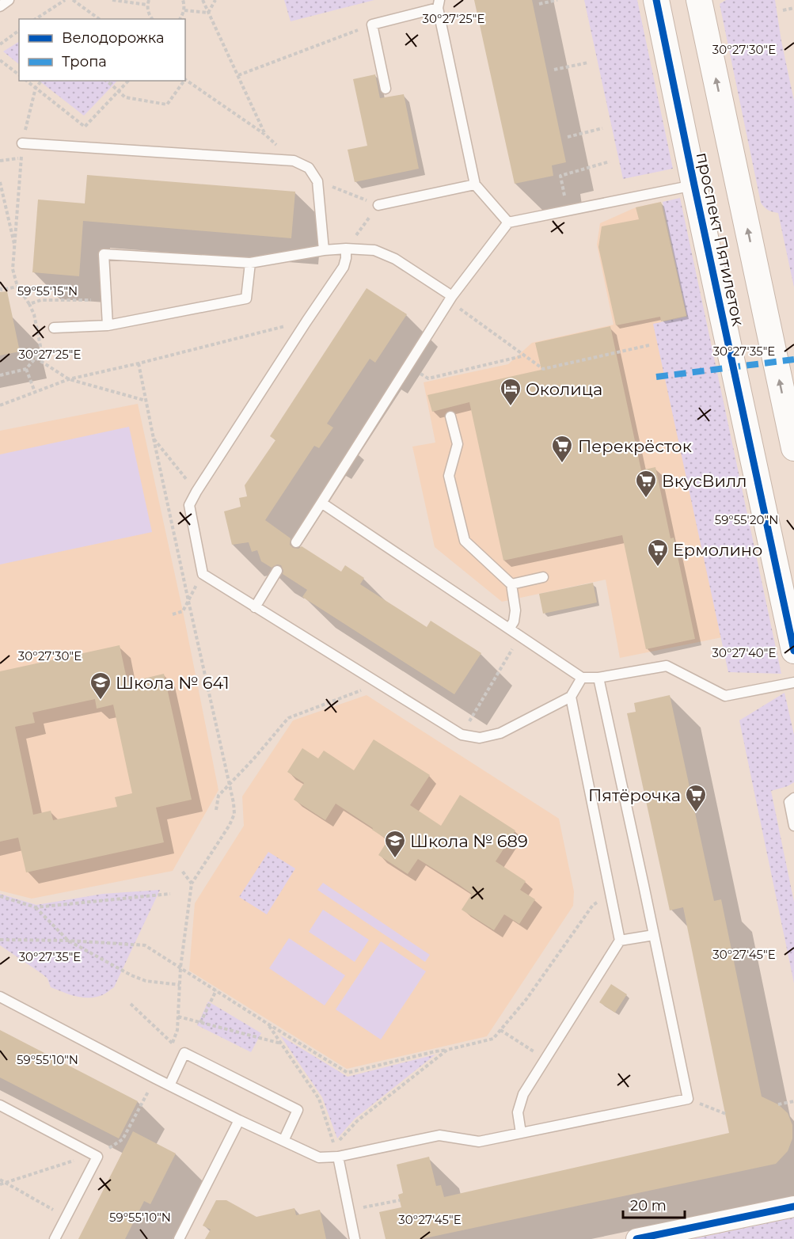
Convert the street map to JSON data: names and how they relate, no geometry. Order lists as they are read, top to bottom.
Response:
{
  "streets": {
    "street": ["проспект Пятилеток"]
  },
  "places": {
    "hotel": ["Околица"],
    "supermarket": [
      "Перекрёсток",
      "ВкусВилл",
      "Ермолино",
      "Пятёрочка"
    ],
    "school or university": ["Школа № 641", "Школа № 689"]
  },
  "legend": ["Велодорожка", "Тропа"],
  "scale_bar": "20 m",
  "coordinates": [
    "30°27'25\"E",
    "30°27'30\"E",
    "59°55'15\"N",
    "30°27'35\"E",
    "59°55'20\"N",
    "30°27'40\"E",
    "30°27'45\"E",
    "59°55'10\"N"
  ]
}
